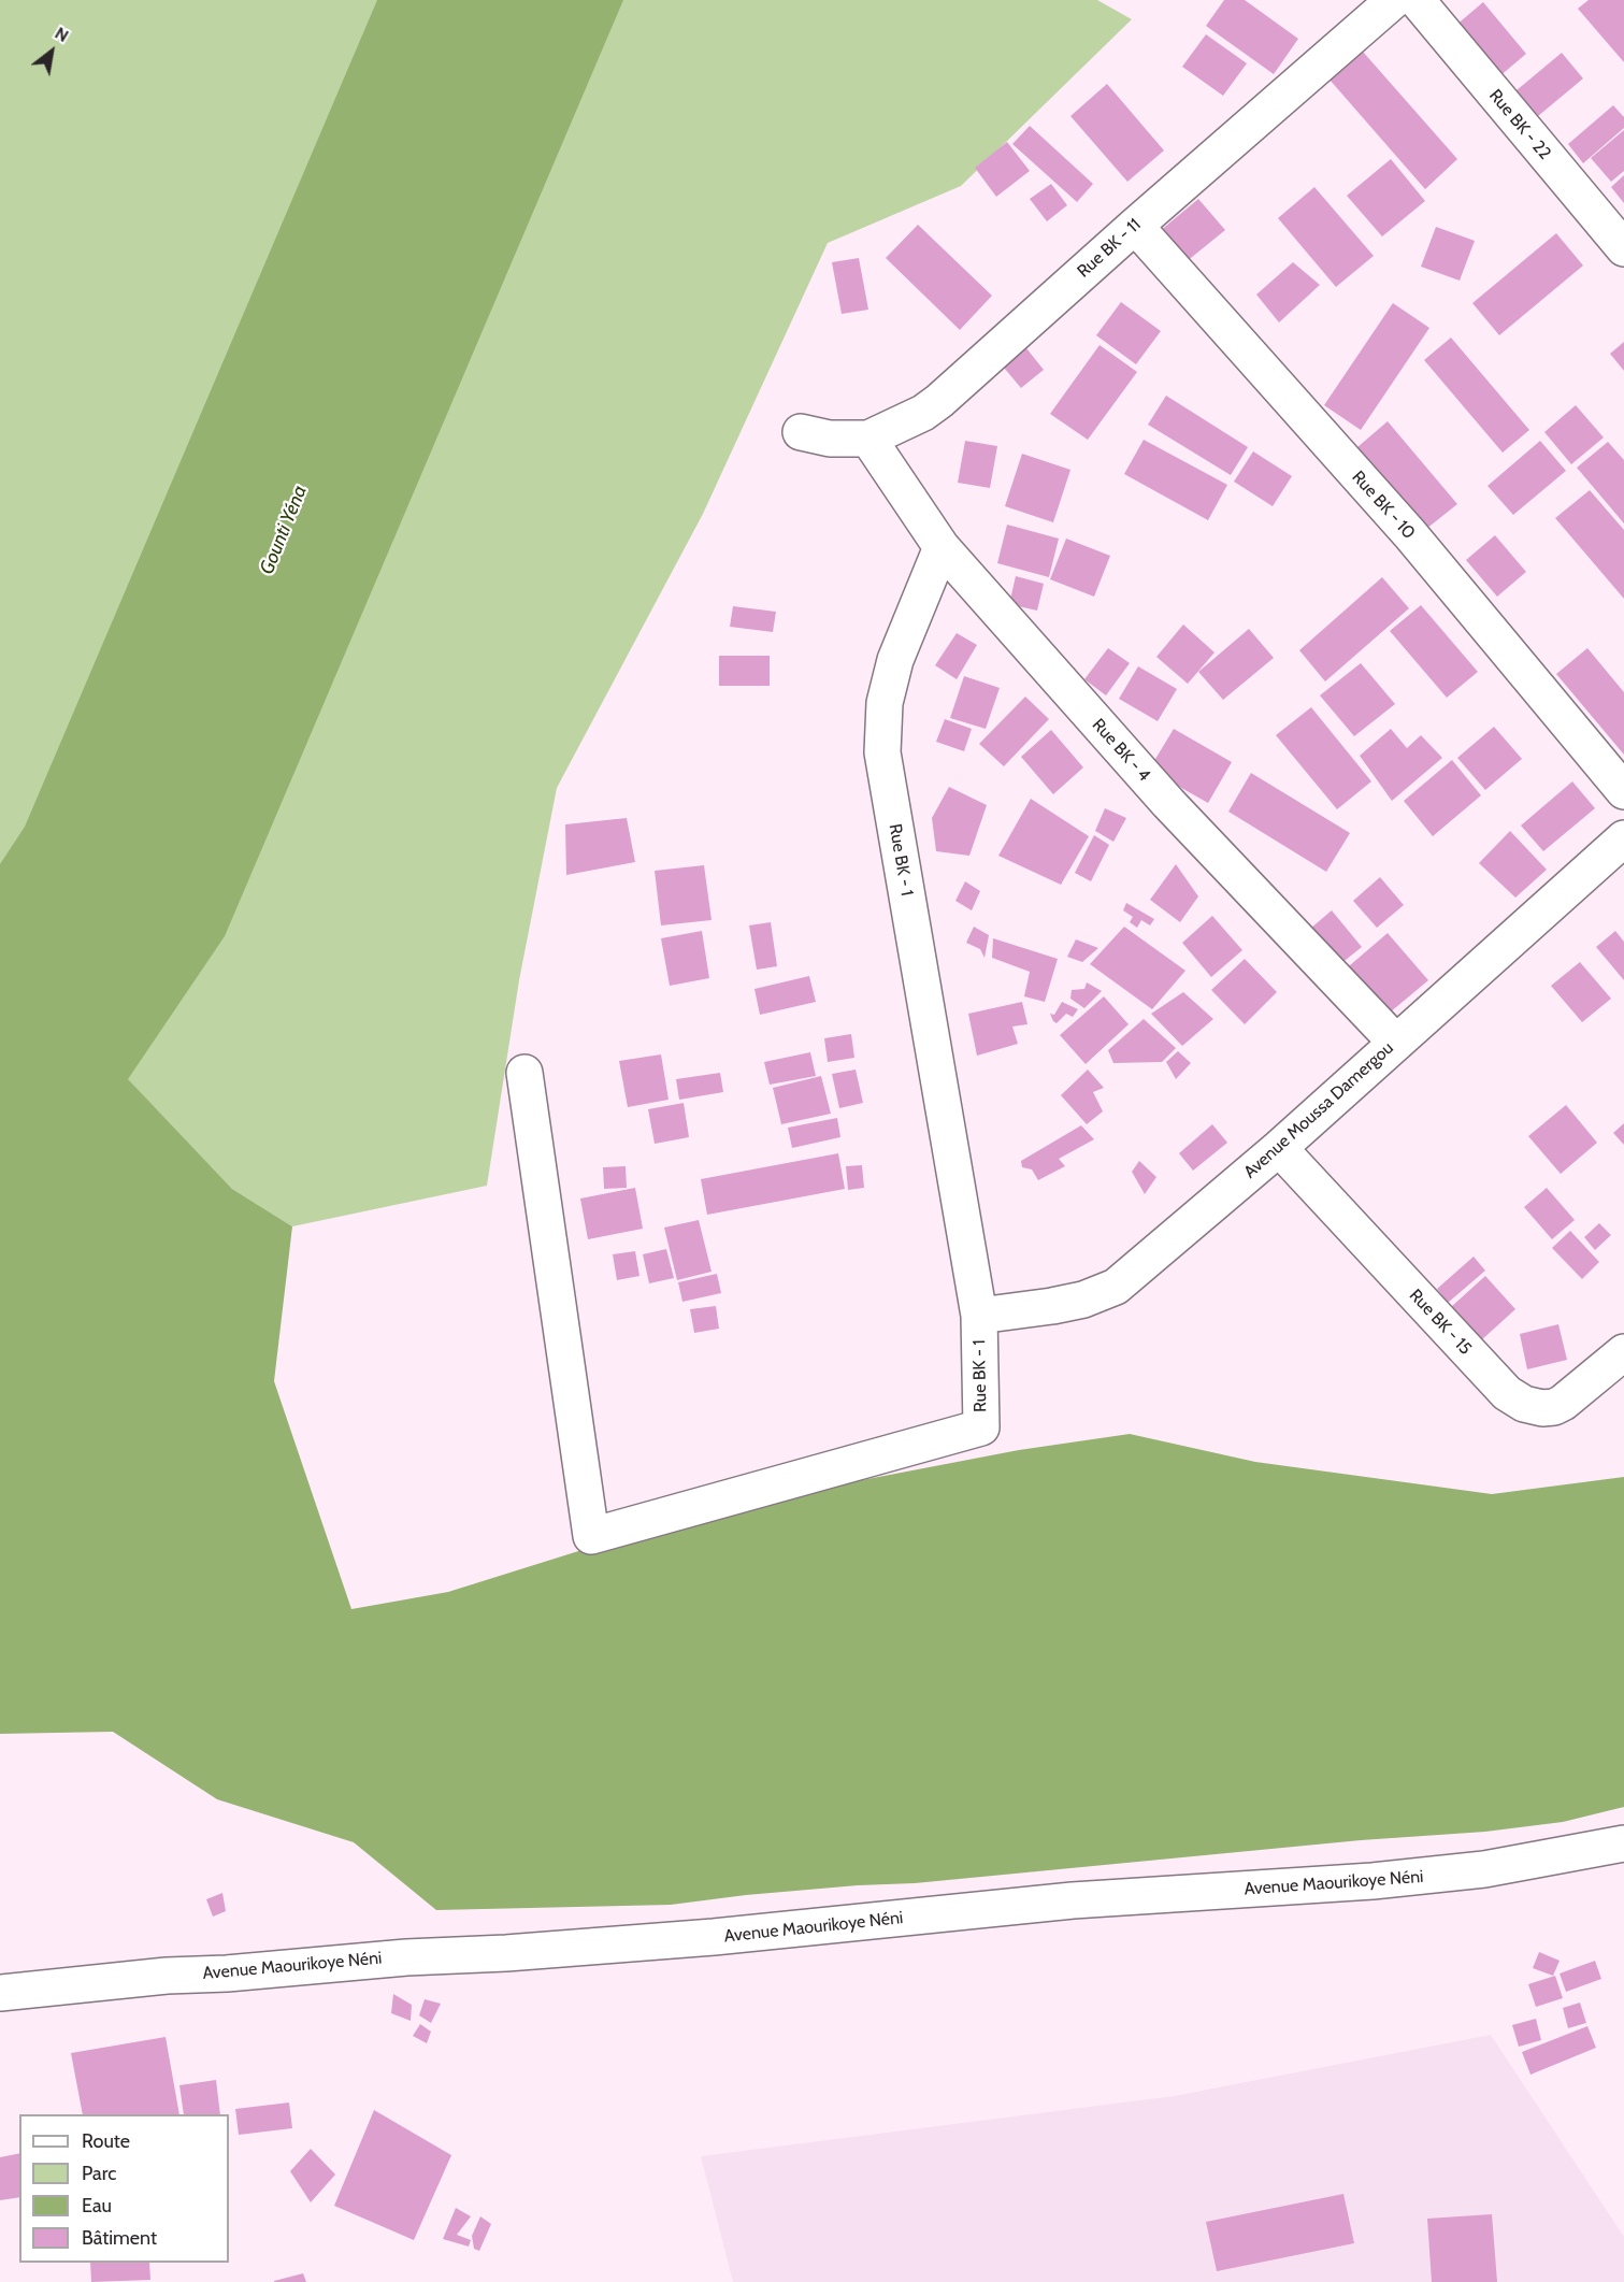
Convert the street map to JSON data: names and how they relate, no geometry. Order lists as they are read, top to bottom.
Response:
{
  "streets": {
    "street": [
      "Rue BK - 22",
      "Rue BK - 11",
      "Rue BK - 10",
      "Rue BK - 4",
      "Rue BK - 1",
      "Avenue Moussa Damergou",
      "Rue BK - 15",
      "Avenue Maourikoye Néni"
    ]
  },
  "crossings": [
    ["Rue BK - 11", "Rue BK - 10"],
    ["Rue BK - 11", "Rue BK - 4"],
    ["Rue BK - 4", "Rue BK - 1"],
    ["Rue BK - 4", "Avenue Moussa Damergou"],
    ["Rue BK - 1", "Avenue Moussa Damergou"],
    ["Avenue Moussa Damergou", "Rue BK - 15"]
  ],
  "water": ["Gounti Yéna"],
  "legend": [
    "Route",
    "Parc",
    "Eau",
    "Bâtiment"
  ],
  "north": "top right"
}
